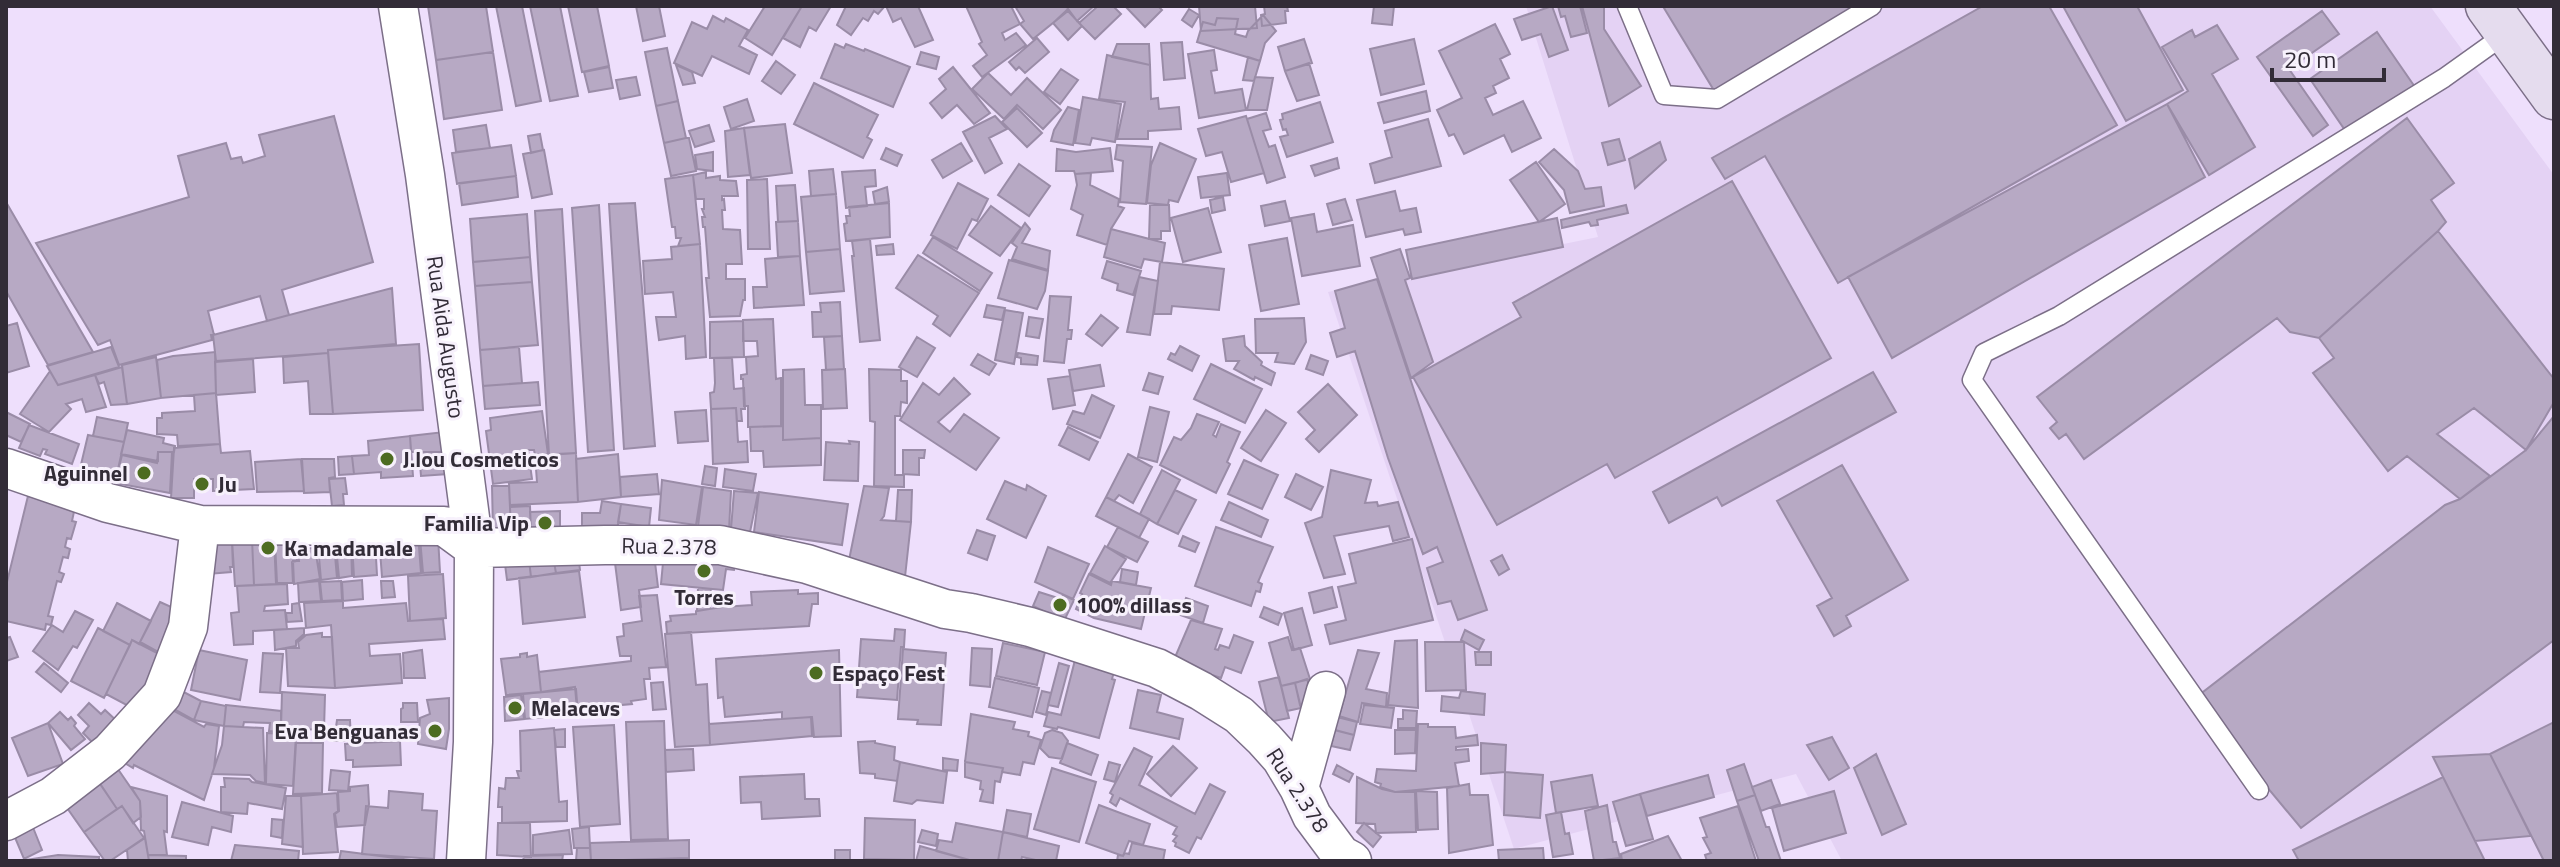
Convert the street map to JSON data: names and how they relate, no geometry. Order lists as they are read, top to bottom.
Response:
{
  "streets": {
    "street": ["Rua Aida Augusto", "Rua 2.378"]
  },
  "crossings": [
    ["Rua Aida Augusto", "Rua 2.378"]
  ],
  "places": [
    "J.lou Cosmeticos",
    "Aguinnel",
    "Ju",
    "Familia Vip",
    "Ka madamale",
    "Torres",
    "100% dillass",
    "Espaço Fest",
    "Melacevs",
    "Eva Benguanas"
  ],
  "scale_bar": "20 m"
}
